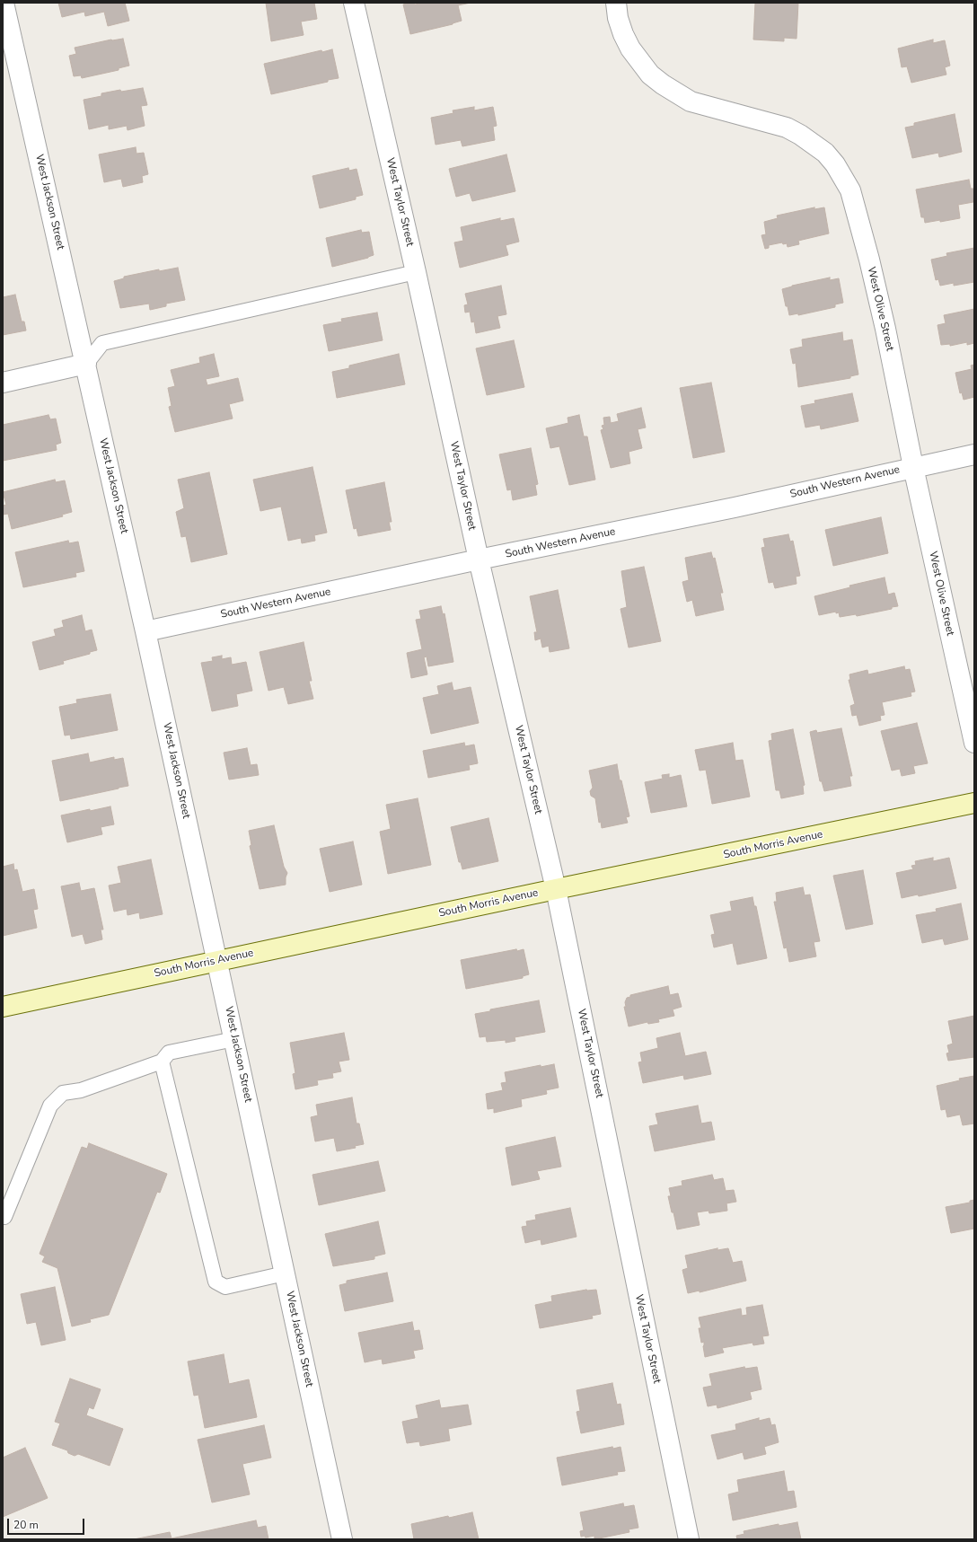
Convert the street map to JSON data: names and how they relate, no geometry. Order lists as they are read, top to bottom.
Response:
{
  "streets": {
    "main road": ["South Morris Avenue"],
    "street": [
      "West Jackson Street",
      "West Taylor Street",
      "West Olive Street",
      "South Western Avenue"
    ]
  },
  "crossings": [
    ["West Jackson Street", "South Western Avenue"],
    ["West Jackson Street", "South Morris Avenue"],
    ["West Taylor Street", "South Western Avenue"],
    ["West Taylor Street", "South Morris Avenue"],
    ["West Olive Street", "South Western Avenue"]
  ],
  "scale_bar": "20 m"
}
